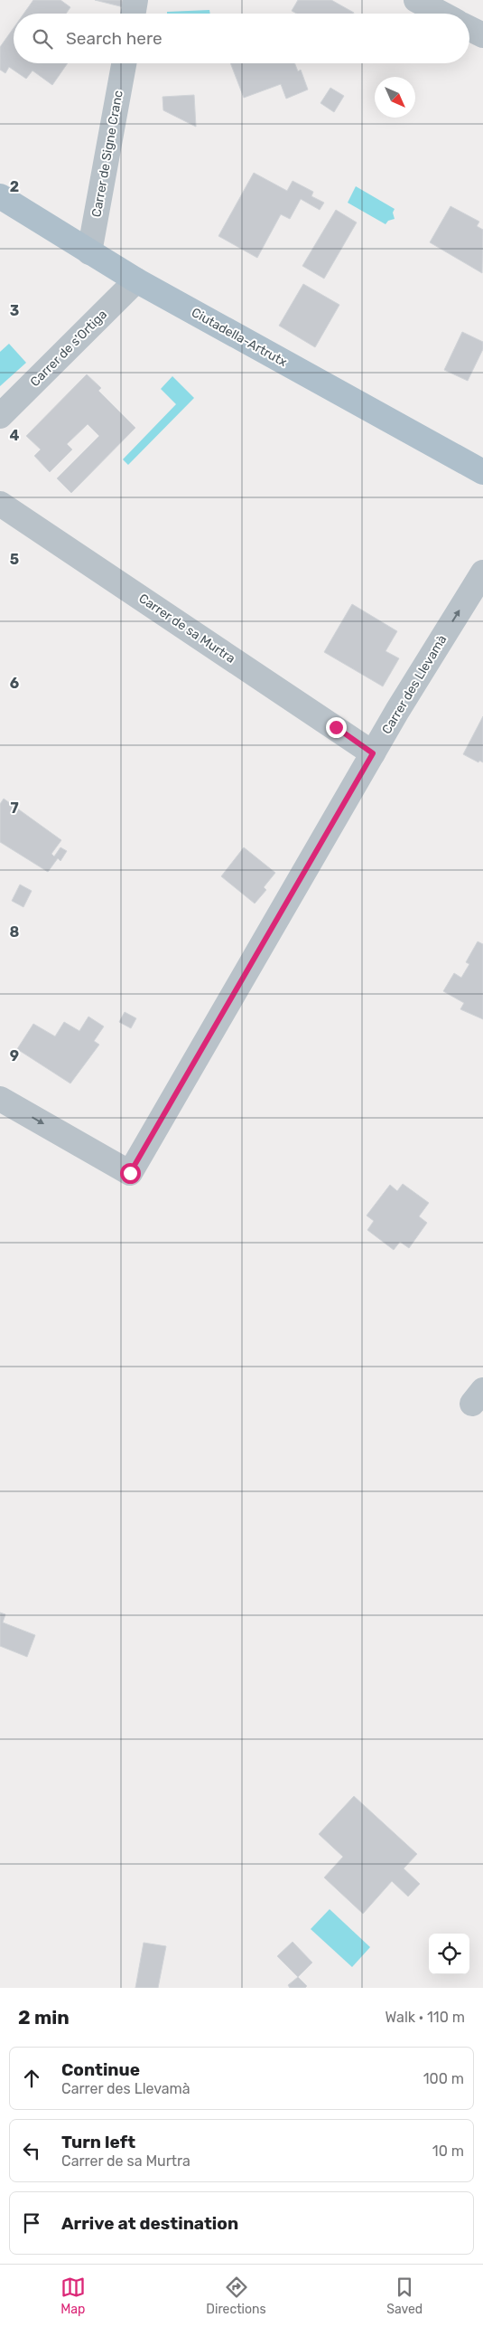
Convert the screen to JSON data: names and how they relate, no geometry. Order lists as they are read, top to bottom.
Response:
{
  "streets": {
    "main road": ["Ciutadella-Artrutx"],
    "street": [
      "Carrer de Signe Cranc",
      "Carrer de s'Ortiga",
      "Carrer de sa Murtra",
      "Carrer des Llevamà"
    ]
  },
  "crossings": [
    ["Carrer de Signe Cranc", "Ciutadella-Artrutx"],
    ["Ciutadella-Artrutx", "Carrer de s'Ortiga"],
    ["Carrer de sa Murtra", "Carrer des Llevamà"]
  ],
  "one_way": ["Carrer des Llevamà"],
  "north": "bottom right",
  "page": {
    "search": "Search here",
    "heading": ["2 min", "Walk · 110 m"],
    "list": [
      ["Continue", "Carrer des Llevamà", "100 m"],
      ["Turn left", "Carrer de sa Murtra", "10 m"],
      "Arrive at destination"
    ],
    "nav": ["Map", "Directions", "Saved"]
  },
  "grid": {
    "rows": [
      "2",
      "3",
      "4",
      "5",
      "6",
      "7",
      "8",
      "9"
    ]
  }
}
